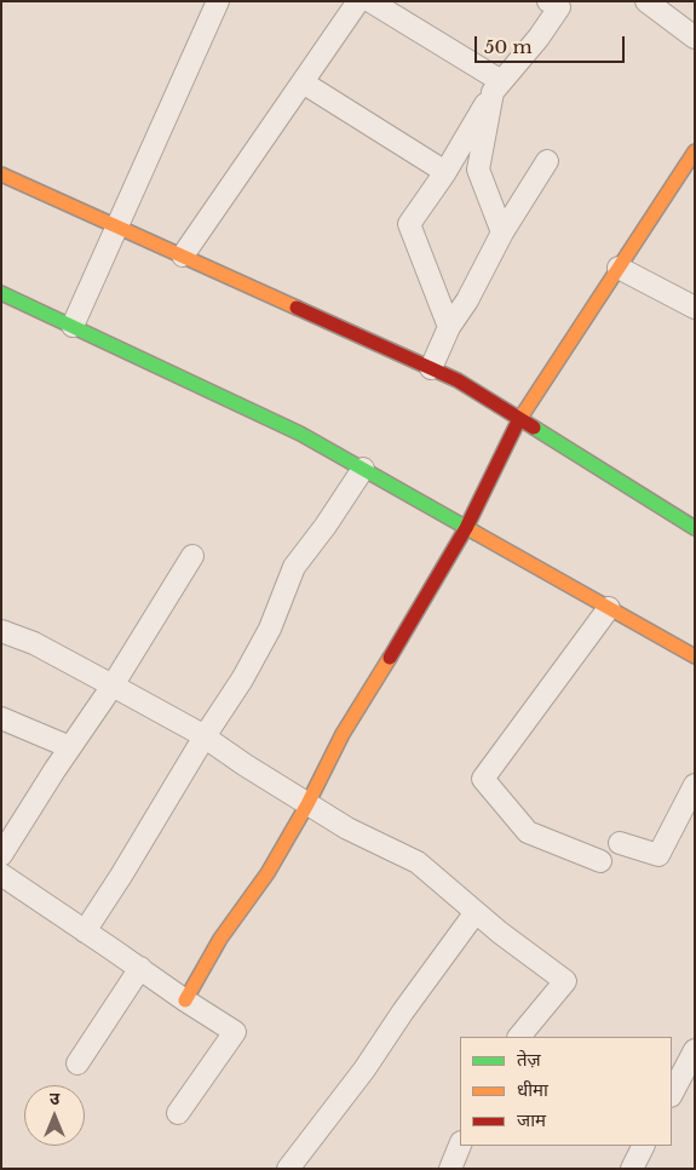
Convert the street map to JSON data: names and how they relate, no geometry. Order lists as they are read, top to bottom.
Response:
{
  "legend": ["तेज़", "धीमा", "जाम"],
  "scale_bar": "50 m",
  "north": "top"
}
